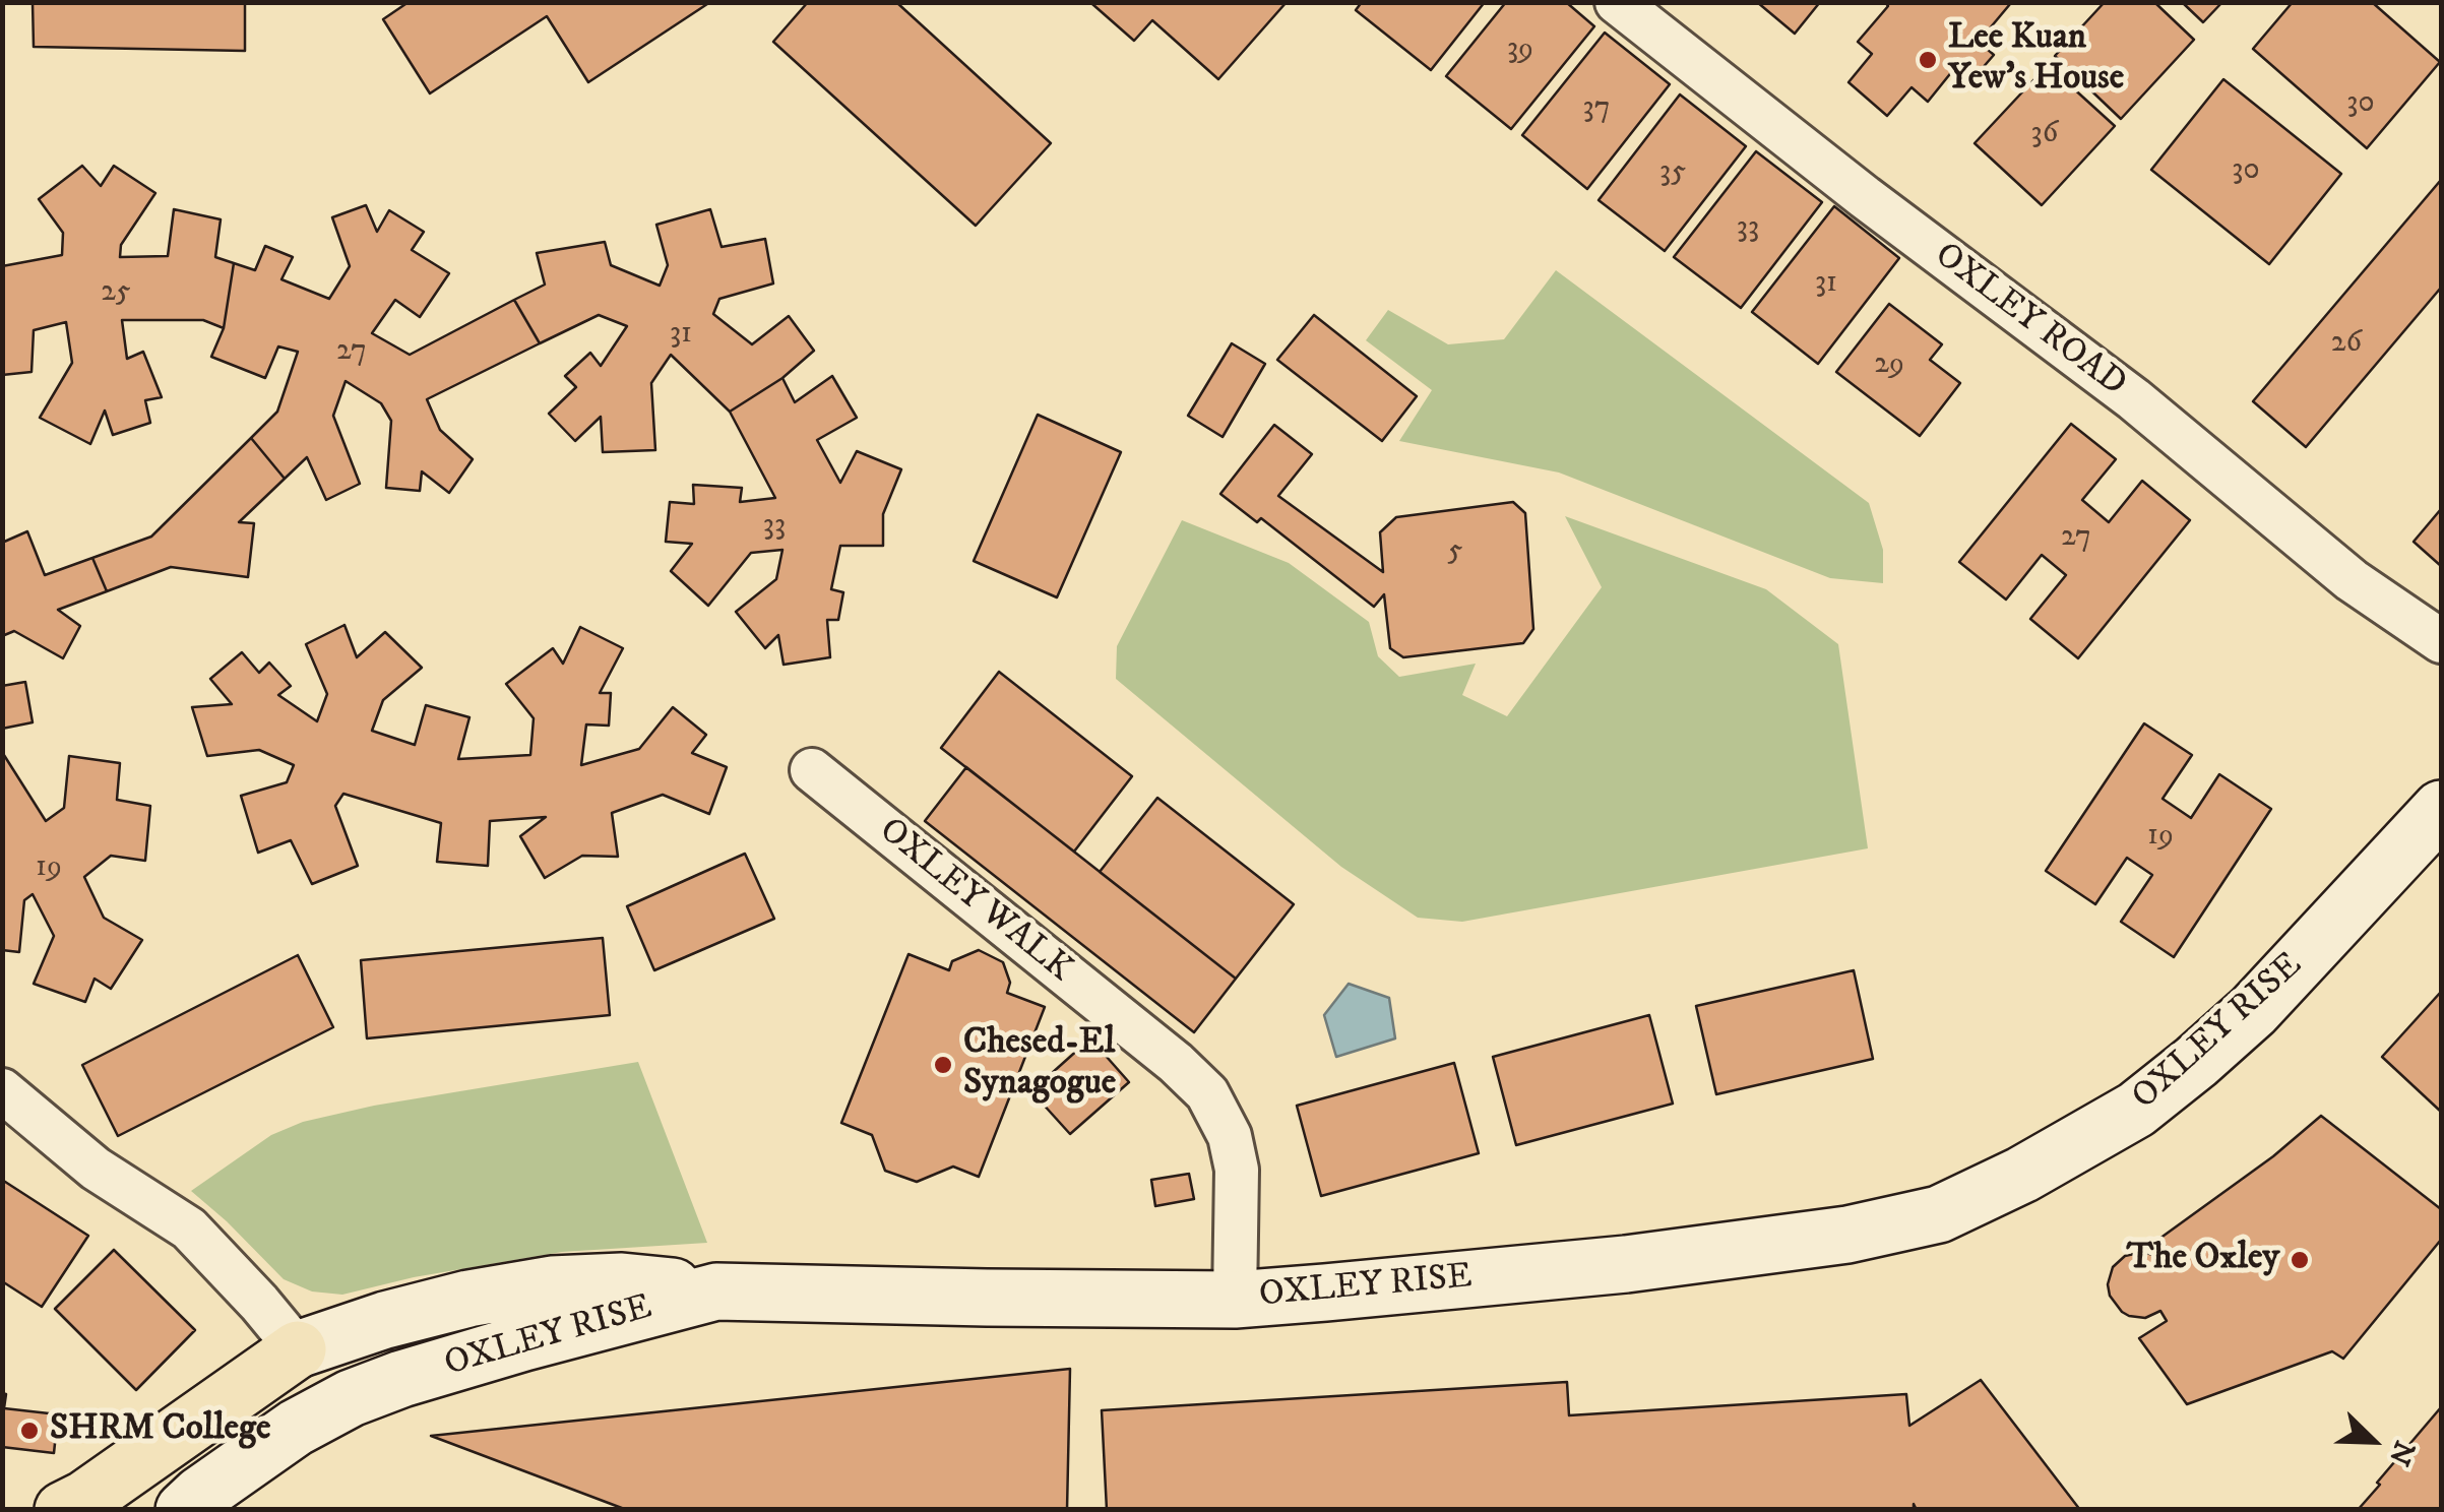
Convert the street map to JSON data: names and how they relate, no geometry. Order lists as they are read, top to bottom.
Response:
{
  "streets": {
    "main road": ["OXLEY RISE"],
    "street": ["OXLEY ROAD", "OXLEY WALK"]
  },
  "crossings": [
    ["OXLEY WALK", "OXLEY RISE"]
  ],
  "places": [
    "Lee Kuan Yew's House",
    "Chesed-El Synagogue",
    "The Oxley",
    "SHRM College"
  ],
  "house_numbers": [
    "39",
    "30",
    "37",
    "36",
    "30",
    "35",
    "33",
    "31",
    "25",
    "31",
    "26",
    "27",
    "29",
    "33",
    "27",
    "5",
    "19",
    "19"
  ],
  "north": "bottom right"
}
